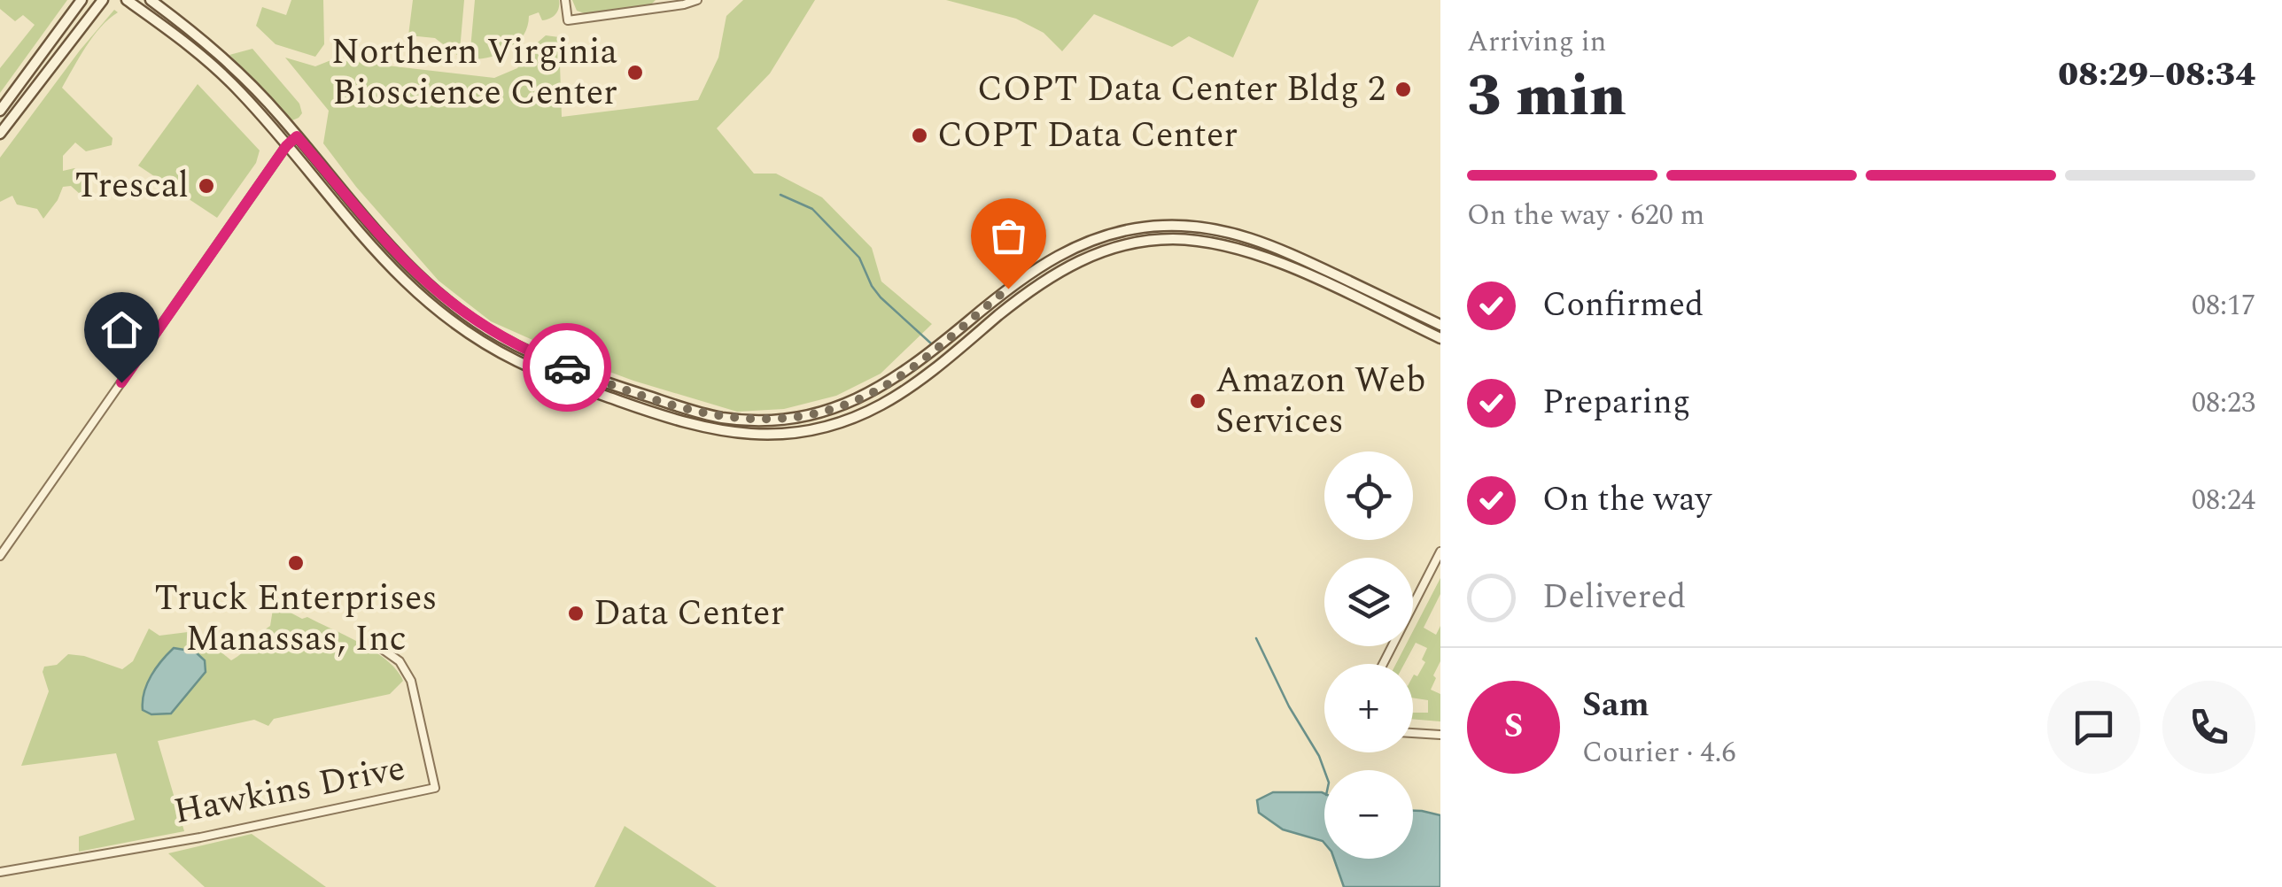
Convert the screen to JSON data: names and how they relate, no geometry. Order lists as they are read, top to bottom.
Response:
{
  "streets": {
    "street": ["Hawkins Drive"]
  },
  "places": [
    "Northern Virginia Bioscience Center",
    "COPT Data Center Bldg 2",
    "COPT Data Center",
    "Trescal",
    "Amazon Web Services",
    "Truck Enterprises Manassas, Inc",
    "Data Center"
  ],
  "page": {
    "heading": ["3 min", "Arriving in", "08:29–08:34"],
    "panel": ["Sam", "Courier · 4.6"],
    "bar": "On the way · 620 m",
    "list": [
      ["Confirmed", "08:17"],
      ["Preparing", "08:23"],
      ["On the way", "08:24"],
      "Delivered"
    ],
    "map_buttons": ["+", "−"],
    "round": "S"
  }
}
